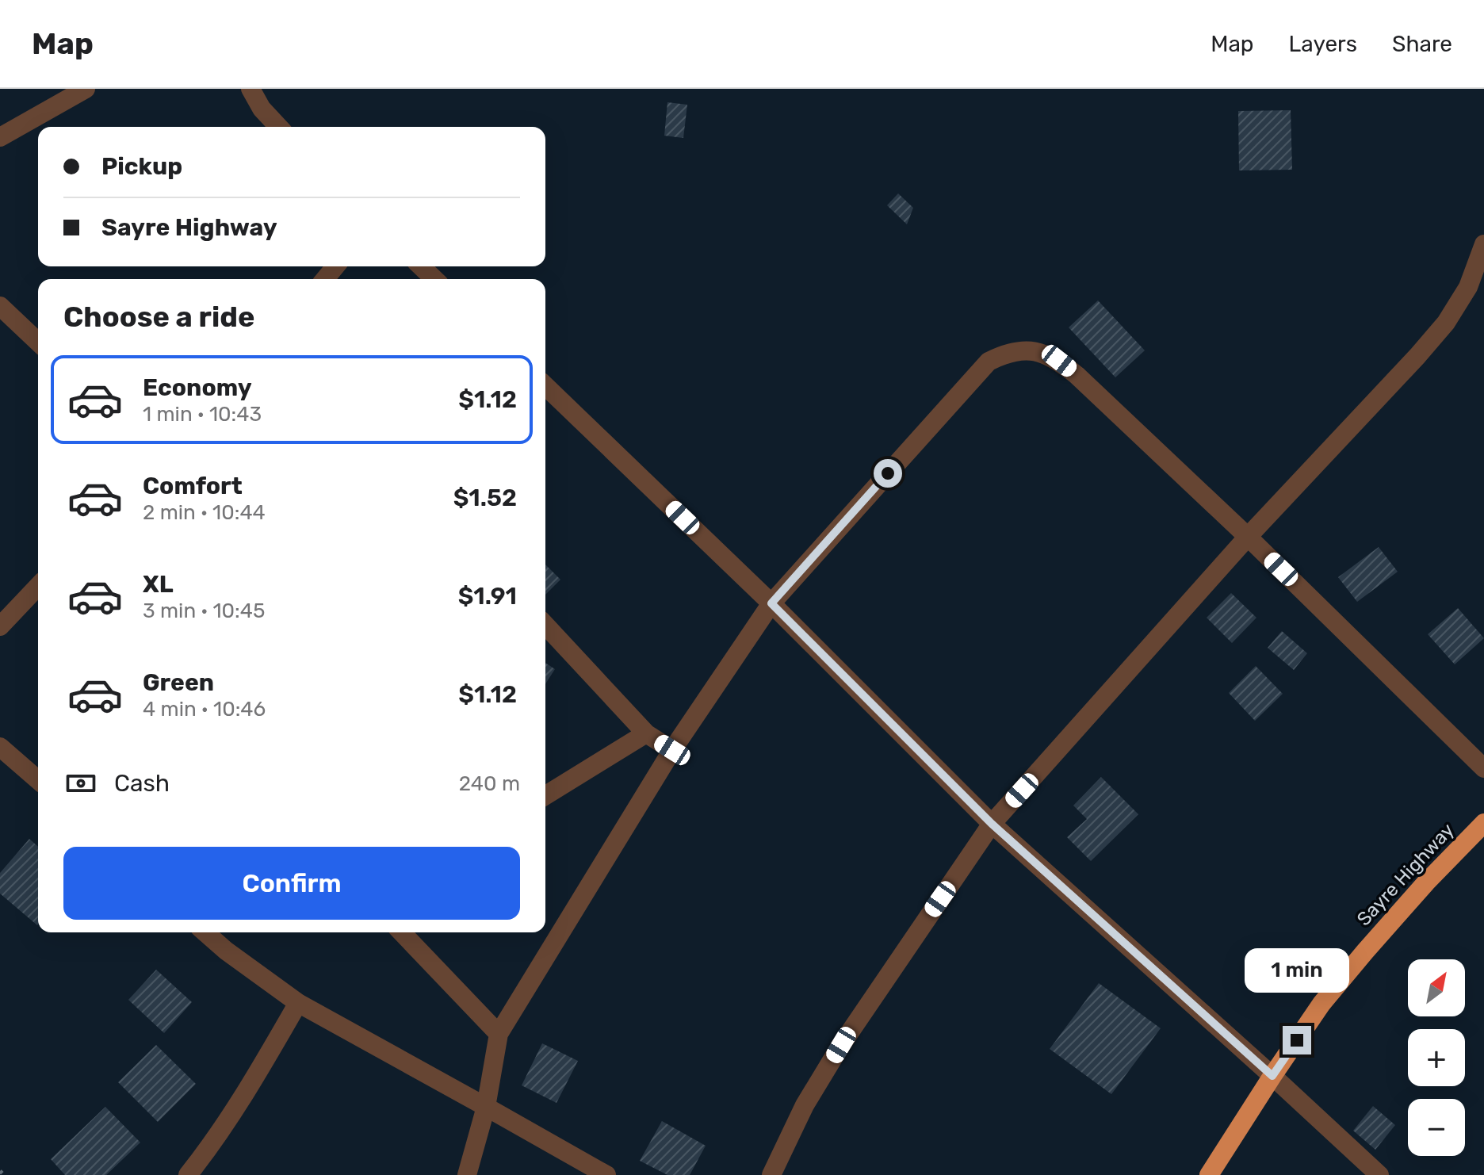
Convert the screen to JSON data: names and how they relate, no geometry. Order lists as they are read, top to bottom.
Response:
{
  "streets": {
    "highway": ["Sayre Highway"]
  },
  "north": "top right",
  "page": {
    "header": "Map",
    "nav": ["Map", "Layers", "Share"],
    "banner": ["Pickup", "Sayre Highway"],
    "heading": "Choose a ride",
    "list": [
      {
        "name": "Economy",
        "note": "1 min · 10:43",
        "value": "$1.12"
      },
      {
        "name": "Comfort",
        "note": "2 min · 10:44",
        "value": "$1.52"
      },
      {
        "name": "XL",
        "note": "3 min · 10:45",
        "value": "$1.91"
      },
      {
        "name": "Green",
        "note": "4 min · 10:46",
        "value": "$1.12"
      }
    ],
    "pay": ["Cash", "240 m"],
    "buttons": "Confirm",
    "bubble": "1 min",
    "map_buttons": ["+", "−"]
  }
}
